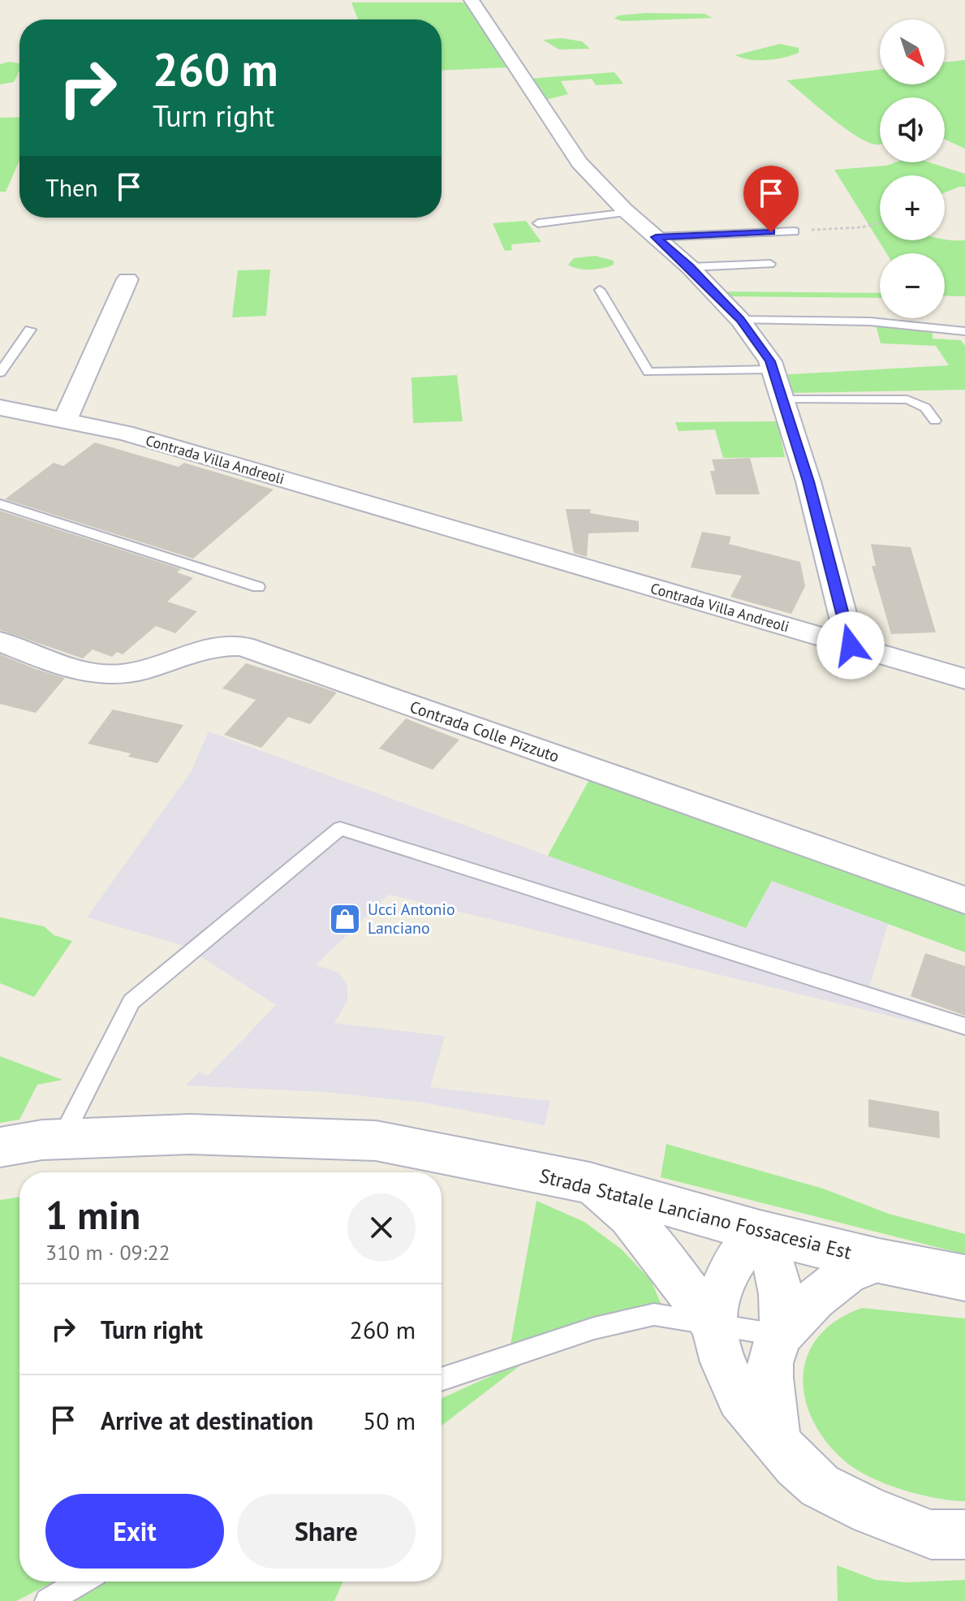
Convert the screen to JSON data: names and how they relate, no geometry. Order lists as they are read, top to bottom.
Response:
{
  "streets": {
    "main road": ["Strada Statale Lanciano Fossacesia Est"],
    "street": ["Contrada Villa Andreoli", "Contrada Colle Pizzuto"]
  },
  "places": {
    "shop": ["Ucci Antonio Lanciano"]
  },
  "north": "bottom right",
  "page": {
    "map_buttons": ["+", "−"],
    "turn": ["260 m", "Turn right"],
    "then": "Then",
    "heading": ["1 min", "310 m · 09:22"],
    "list": [
      {
        "name": "Turn right",
        "value": "260 m"
      },
      {
        "name": "Arrive at destination",
        "value": "50 m"
      }
    ],
    "buttons": ["Exit", "Share"]
  }
}
